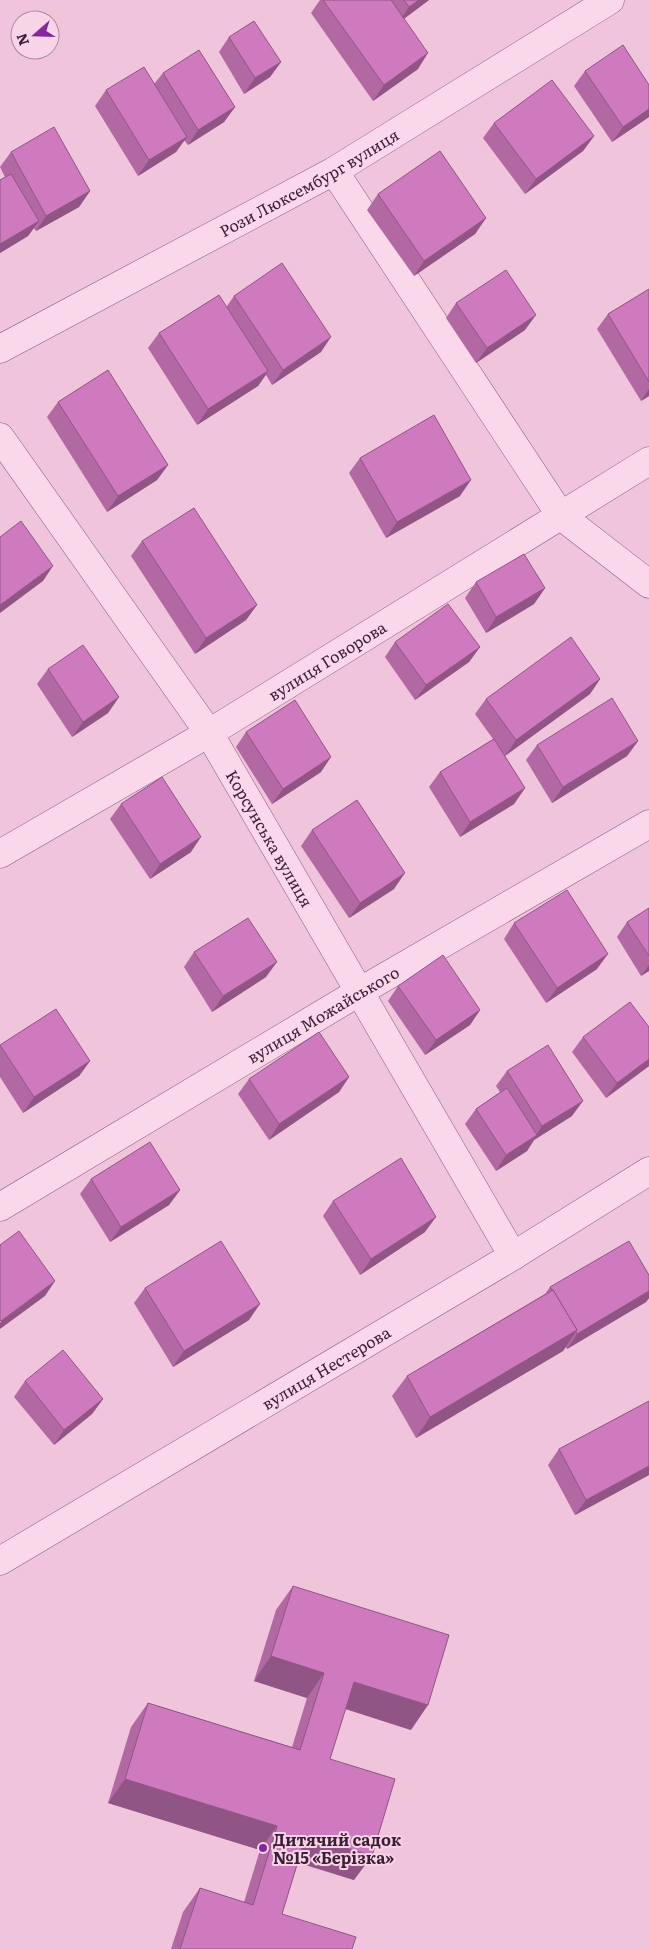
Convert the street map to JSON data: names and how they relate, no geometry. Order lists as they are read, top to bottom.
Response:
{
  "streets": {
    "street": [
      "Рози Люксембург вулиця",
      "вулиця Говорова",
      "Корсунська вулиця",
      "вулиця Можайського",
      "вулиця Нестерова"
    ]
  },
  "crossings": [
    ["вулиця Говорова", "Корсунська вулиця"],
    ["Корсунська вулиця", "вулиця Можайського"],
    ["Корсунська вулиця", "вулиця Нестерова"]
  ],
  "places": ["Дитячий садок №15 «Берізка»"],
  "north": "left"
}
